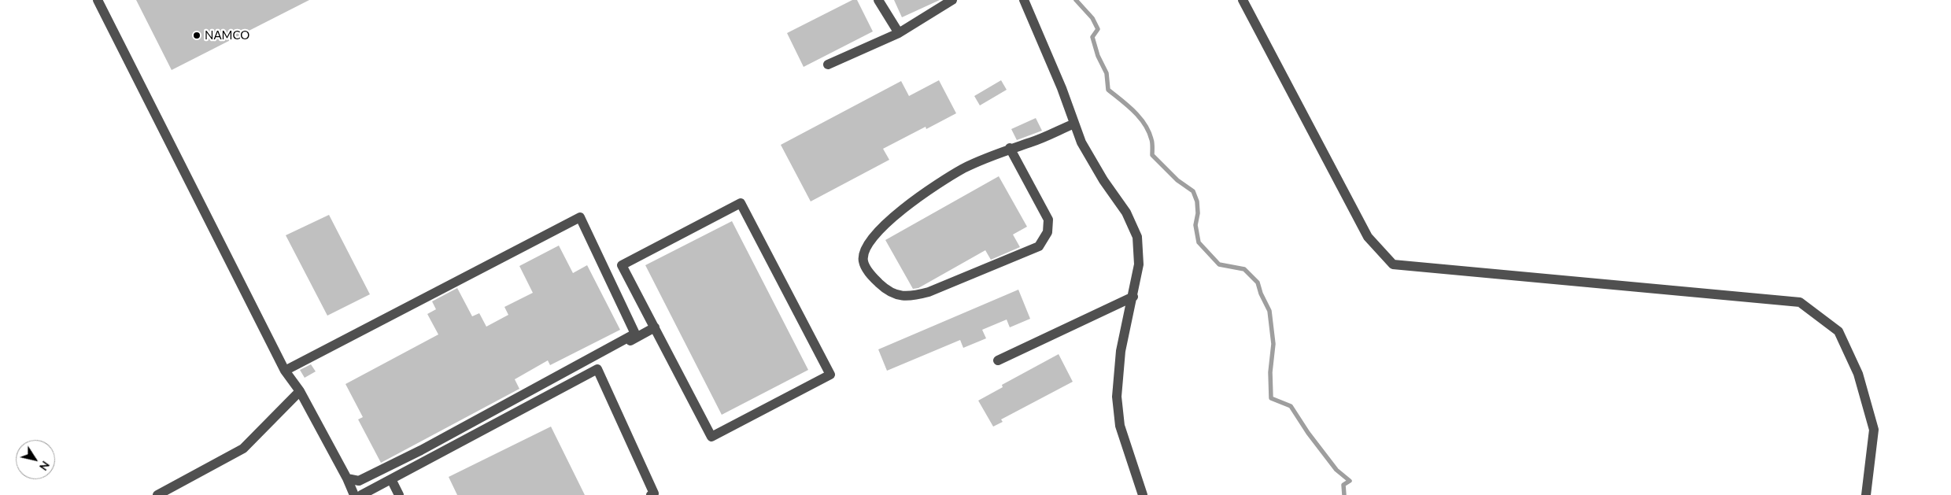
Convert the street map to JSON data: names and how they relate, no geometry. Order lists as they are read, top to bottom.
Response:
{
  "places": ["NAMCO"],
  "north": "bottom right"
}
